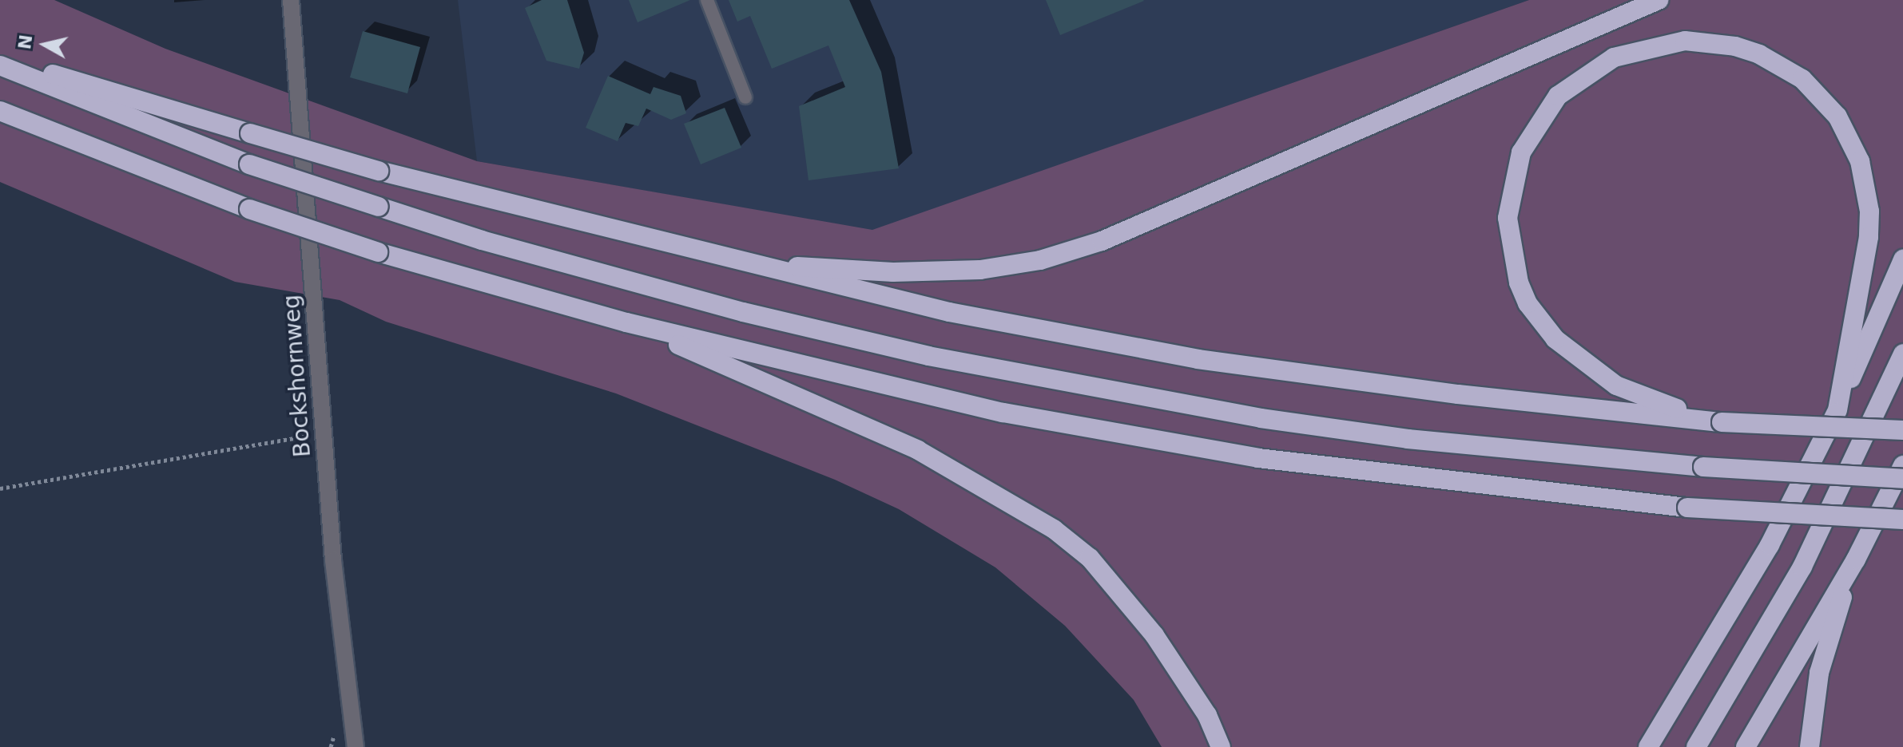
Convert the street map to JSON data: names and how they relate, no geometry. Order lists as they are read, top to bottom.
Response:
{
  "streets": {
    "street": ["Bockshornweg"]
  },
  "north": "left"
}
